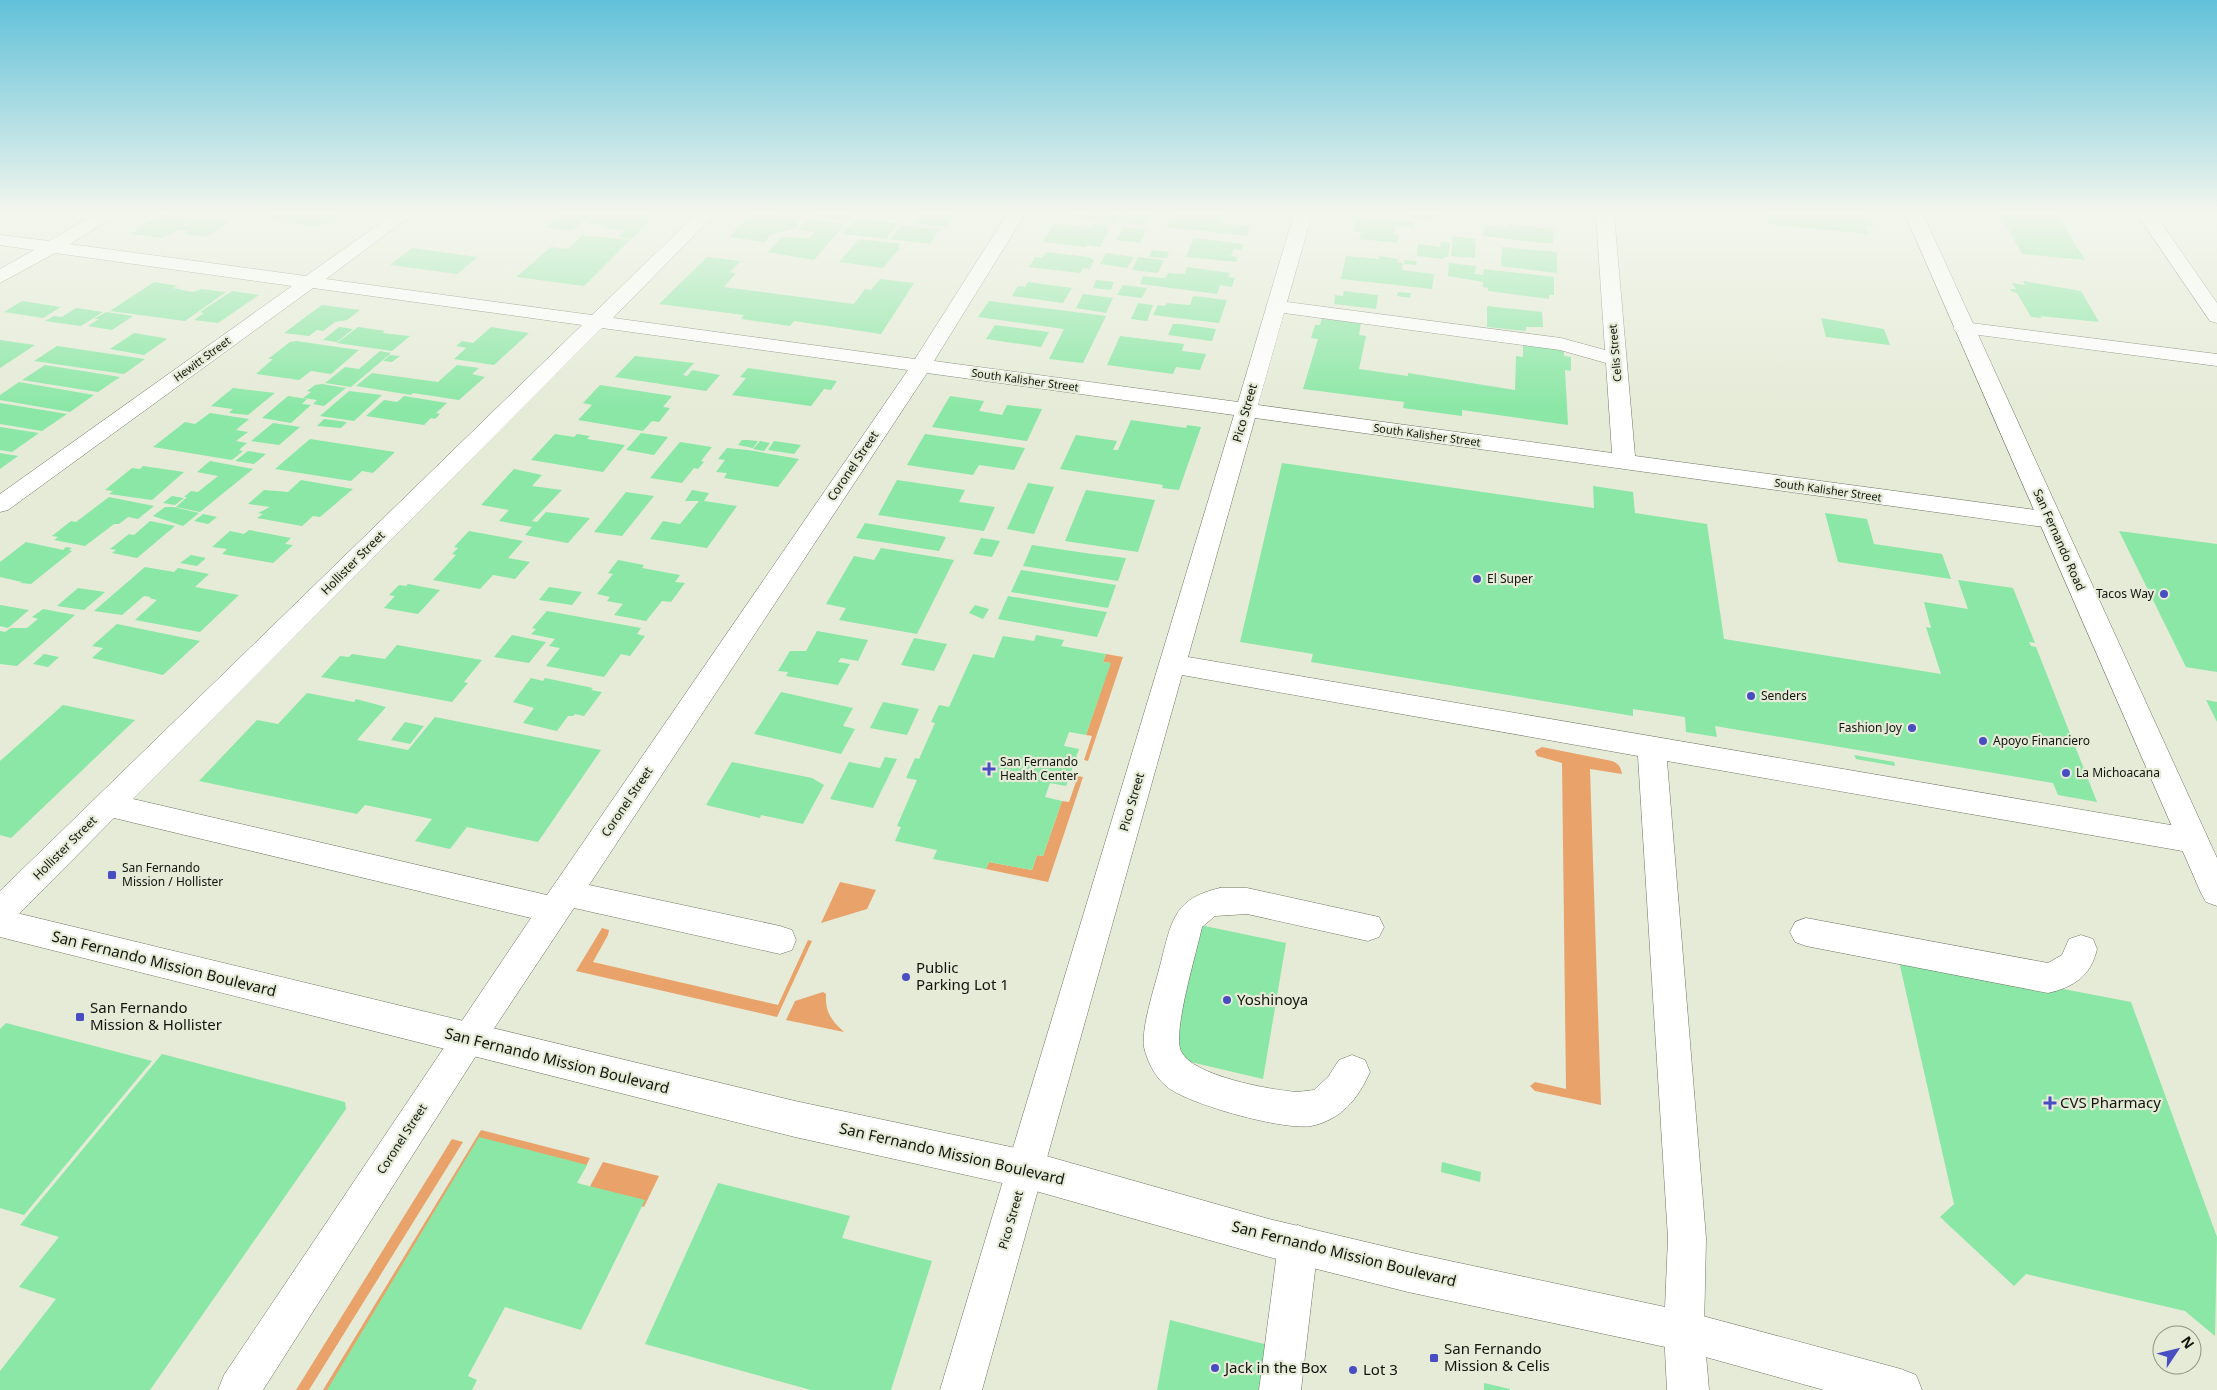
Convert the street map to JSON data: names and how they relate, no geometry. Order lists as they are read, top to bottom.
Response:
{
  "streets": {
    "street": [
      "Celis Street",
      "Hewitt Street",
      "South Kalisher Street",
      "Pico Street",
      "Coronel Street",
      "San Fernando Road",
      "Hollister Street",
      "San Fernando Mission Boulevard"
    ]
  },
  "crossings": [
    ["Celis Street", "South Kalisher Street"],
    ["Hewitt Street", "South Kalisher Street"],
    ["South Kalisher Street", "Pico Street"],
    ["South Kalisher Street", "Coronel Street"],
    ["South Kalisher Street", "San Fernando Road"],
    ["South Kalisher Street", "Hollister Street"],
    ["Pico Street", "San Fernando Mission Boulevard"],
    ["Coronel Street", "San Fernando Mission Boulevard"]
  ],
  "places": {
    "other": [
      "El Super",
      "Tacos Way",
      "Senders",
      "Fashion Joy",
      "Apoyo Financiero",
      "La Michoacana",
      "Public Parking Lot 1",
      "Yoshinoya",
      "Jack in the Box",
      "Lot 3"
    ],
    "health": ["San Fernando Health Center", "CVS Pharmacy"],
    "transit": ["San Fernando Mission / Hollister", "San Fernando Mission & Hollister", "San Fernando Mission & Celis"]
  },
  "north": "top right"
}
